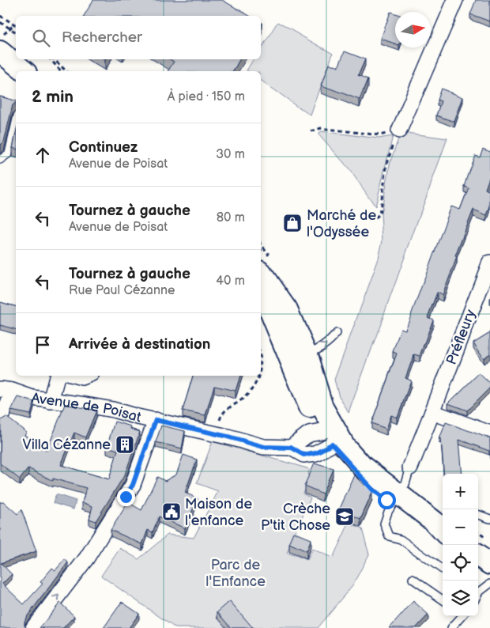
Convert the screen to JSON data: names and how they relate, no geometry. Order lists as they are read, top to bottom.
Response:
{
  "streets": {
    "street": ["Préfleury", "Avenue de Poisat"]
  },
  "parks": ["Parc de l'Enfance"],
  "places": {
    "shop": ["Marché de l'Odyssée"],
    "building": ["Villa Cézanne"],
    "public building": ["Maison de l'enfance"],
    "school or university": ["Crèche P'tit Chose"]
  },
  "north": "right",
  "page": {
    "search": "Rechercher",
    "heading": ["2 min", "À pied · 150 m"],
    "list": [
      ["Continuez", "Avenue de Poisat", "30 m"],
      ["Tournez à gauche", "Avenue de Poisat", "80 m"],
      ["Tournez à gauche", "Rue Paul Cézanne", "40 m"],
      "Arrivée à destination"
    ],
    "map_buttons": ["+", "−"]
  }
}
